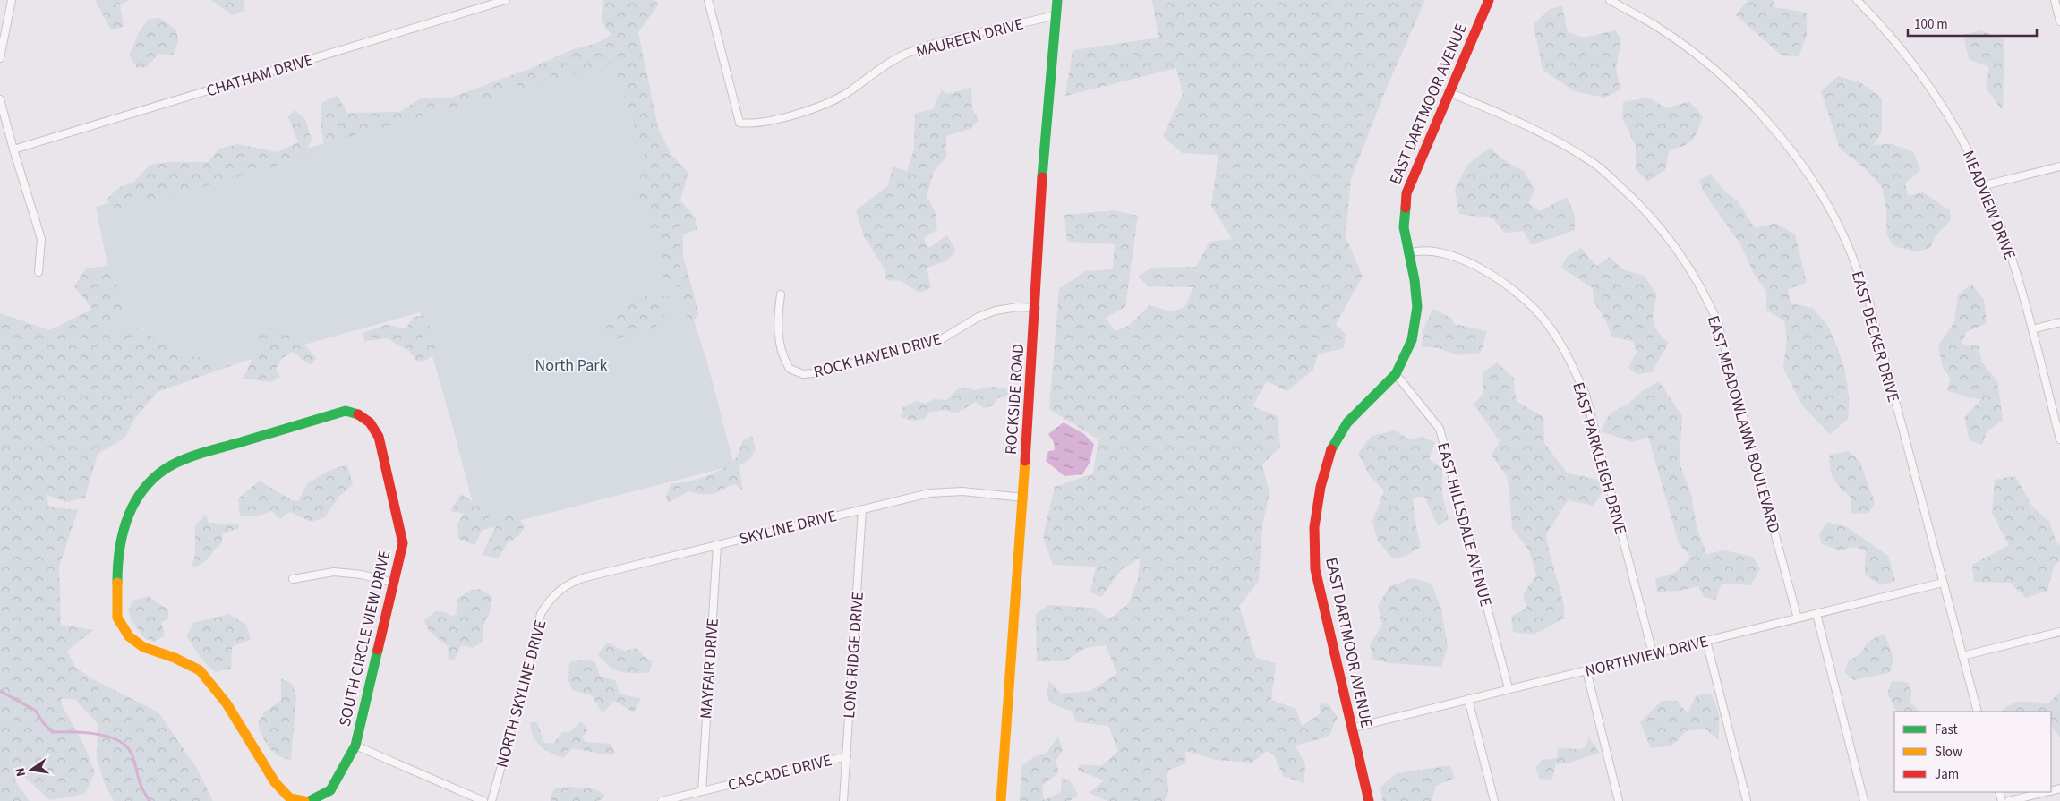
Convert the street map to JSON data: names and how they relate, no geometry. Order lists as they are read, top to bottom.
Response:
{
  "streets": {
    "street": [
      "MAUREEN DRIVE",
      "CHATHAM DRIVE",
      "EAST DARTMOOR AVENUE",
      "MEADVIEW DRIVE",
      "EAST DECKER DRIVE",
      "ROCK HAVEN DRIVE",
      "ROCKSIDE ROAD",
      "EAST MEADOWLAWN BOULEVARD",
      "EAST PARKLEIGH DRIVE",
      "EAST HILLSDALE AVENUE",
      "SKYLINE DRIVE",
      "SOUTH CIRCLE VIEW DRIVE",
      "LONG RIDGE DRIVE",
      "NORTHVIEW DRIVE",
      "MAYFAIR DRIVE",
      "NORTH SKYLINE DRIVE",
      "CASCADE DRIVE"
    ]
  },
  "crossings": [
    ["MAUREEN DRIVE", "ROCKSIDE ROAD"],
    ["EAST DARTMOOR AVENUE", "EAST MEADOWLAWN BOULEVARD"],
    ["EAST DARTMOOR AVENUE", "EAST PARKLEIGH DRIVE"],
    ["EAST DARTMOOR AVENUE", "EAST HILLSDALE AVENUE"],
    ["EAST DARTMOOR AVENUE", "NORTHVIEW DRIVE"],
    ["EAST DECKER DRIVE", "NORTHVIEW DRIVE"],
    ["ROCK HAVEN DRIVE", "ROCKSIDE ROAD"],
    ["ROCKSIDE ROAD", "SKYLINE DRIVE"],
    ["EAST MEADOWLAWN BOULEVARD", "NORTHVIEW DRIVE"],
    ["EAST PARKLEIGH DRIVE", "NORTHVIEW DRIVE"],
    ["EAST HILLSDALE AVENUE", "NORTHVIEW DRIVE"],
    ["SKYLINE DRIVE", "LONG RIDGE DRIVE"],
    ["SKYLINE DRIVE", "MAYFAIR DRIVE"],
    ["SKYLINE DRIVE", "NORTH SKYLINE DRIVE"],
    ["LONG RIDGE DRIVE", "CASCADE DRIVE"],
    ["MAYFAIR DRIVE", "CASCADE DRIVE"]
  ],
  "parks": ["North Park"],
  "legend": ["Fast", "Slow", "Jam"],
  "scale_bar": "100 m",
  "north": "left"
}
